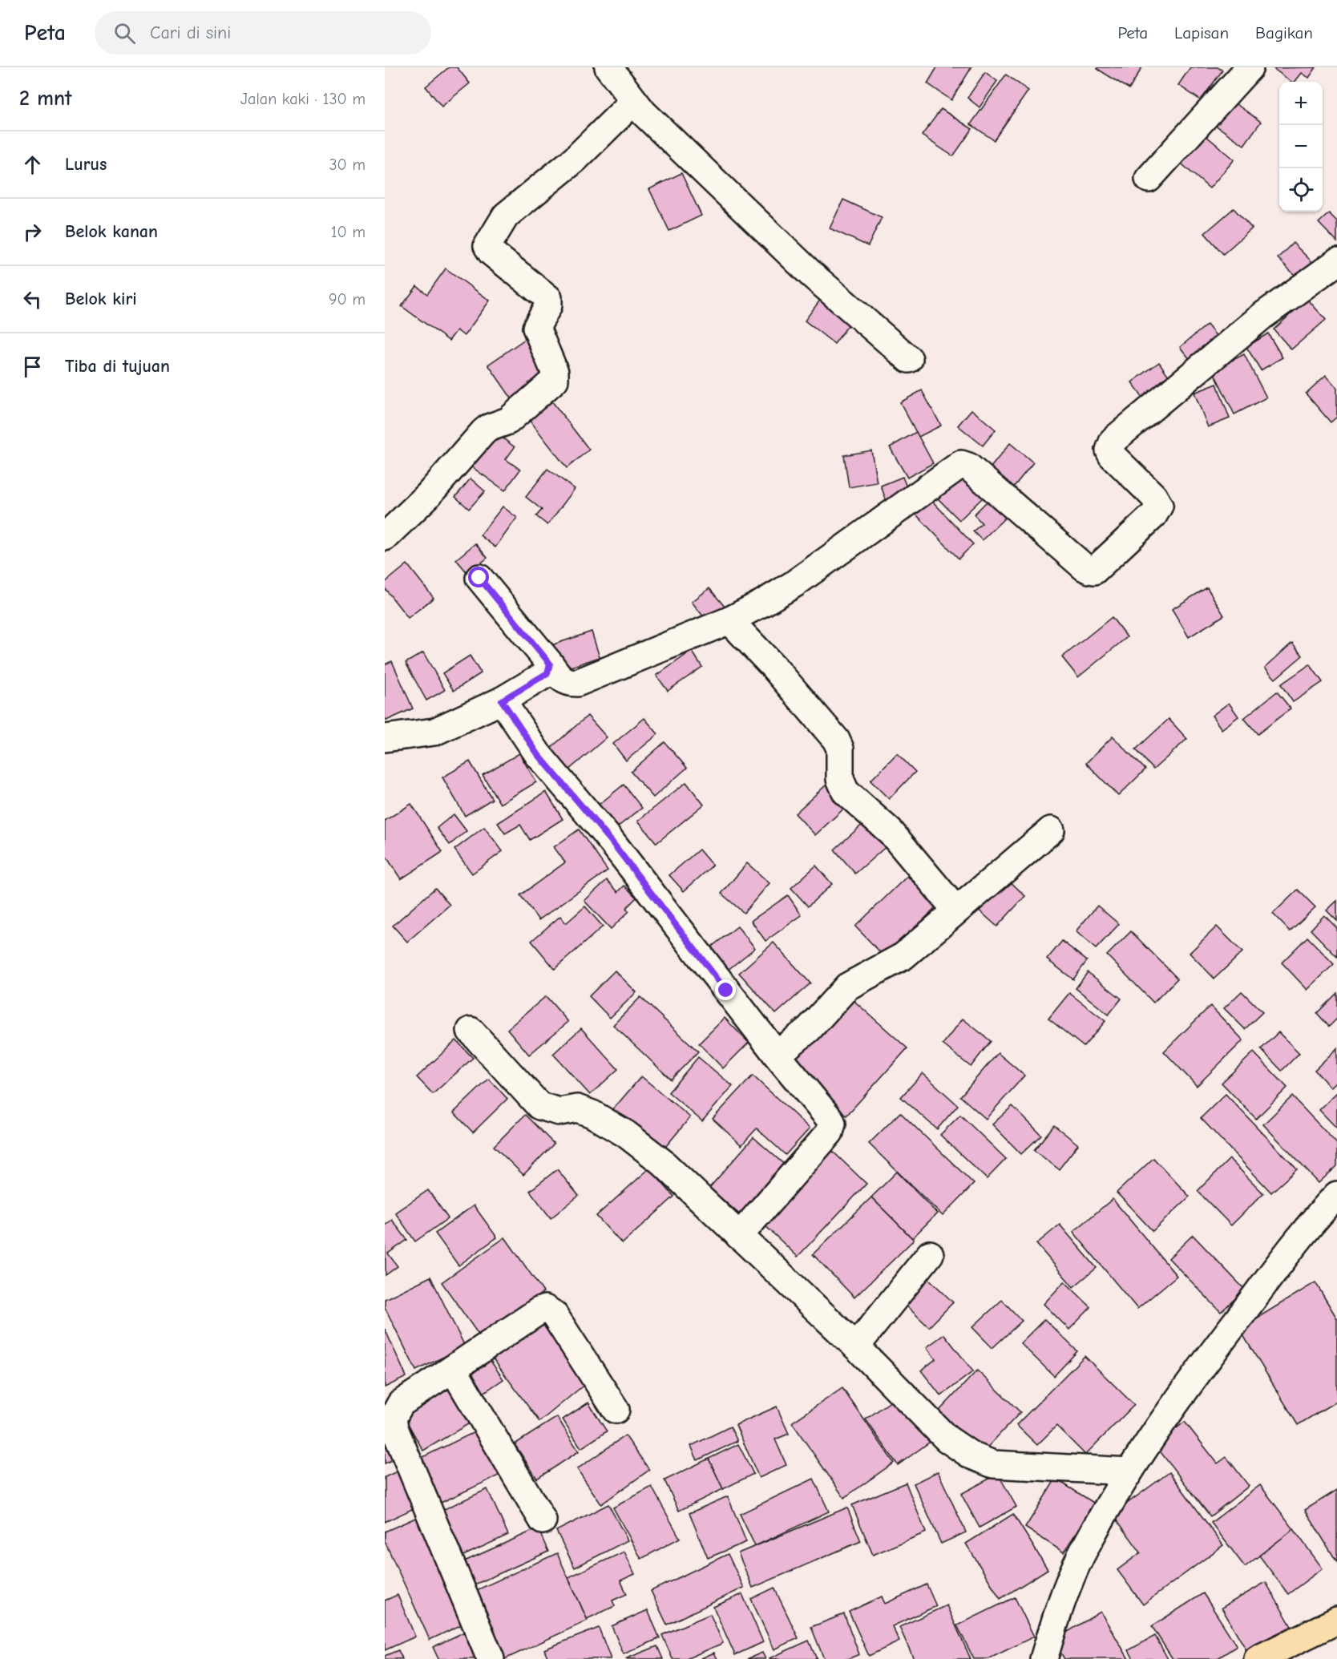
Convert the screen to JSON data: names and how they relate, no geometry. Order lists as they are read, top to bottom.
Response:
{
  "page": {
    "header": "Peta",
    "search": "Cari di sini",
    "nav": ["Peta", "Lapisan", "Bagikan"],
    "heading": ["2 mnt", "Jalan kaki · 130 m"],
    "map_buttons": ["+", "−"],
    "list": [
      ["Lurus", "30 m"],
      ["Belok kanan", "10 m"],
      ["Belok kiri", "90 m"],
      "Tiba di tujuan"
    ]
  }
}
